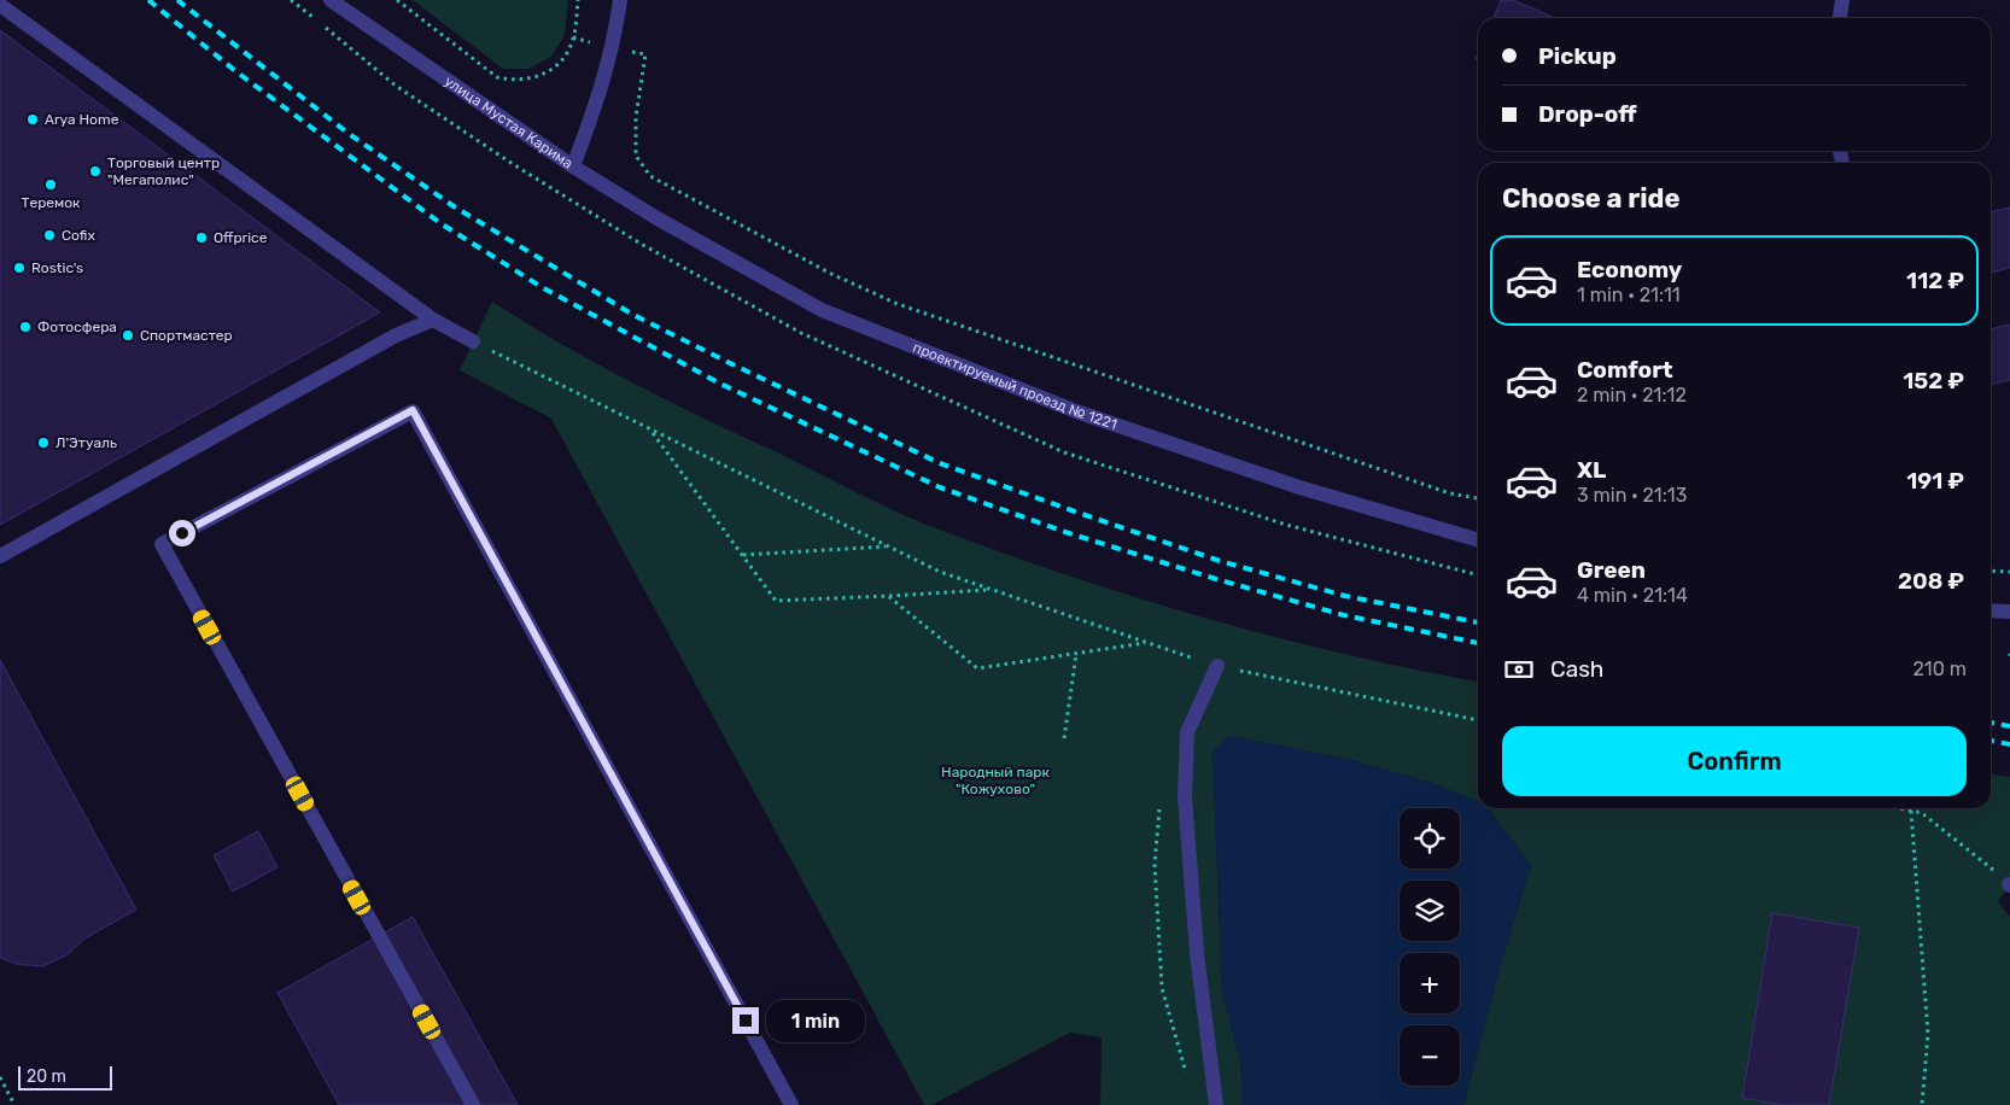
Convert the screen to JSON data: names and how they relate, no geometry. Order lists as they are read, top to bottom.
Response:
{
  "streets": {
    "street": ["улица Мустая Карима", "проектируемый проезд № 1221"]
  },
  "crossings": [
    ["улица Мустая Карима", "проектируемый проезд № 1221"]
  ],
  "parks": ["Народный парк \"Кожухово\""],
  "places": [
    "Arya Home",
    "Торговый центр \"Мегаполис\"",
    "Теремок",
    "Cofix",
    "Offprice",
    "Rostic's",
    "Фотосфера",
    "Спортмастер",
    "Л'Этуаль"
  ],
  "scale_bar": "20 m",
  "page": {
    "banner": ["Pickup", "Drop-off"],
    "heading": "Choose a ride",
    "list": [
      {
        "name": "Economy",
        "note": "1 min · 21:11",
        "value": "112 ₽"
      },
      {
        "name": "Comfort",
        "note": "2 min · 21:12",
        "value": "152 ₽"
      },
      {
        "name": "XL",
        "note": "3 min · 21:13",
        "value": "191 ₽"
      },
      {
        "name": "Green",
        "note": "4 min · 21:14",
        "value": "208 ₽"
      }
    ],
    "pay": ["Cash", "210 m"],
    "buttons": "Confirm",
    "map_buttons": ["+", "−"],
    "bubble": "1 min",
    "scale": "20 m"
  }
}
